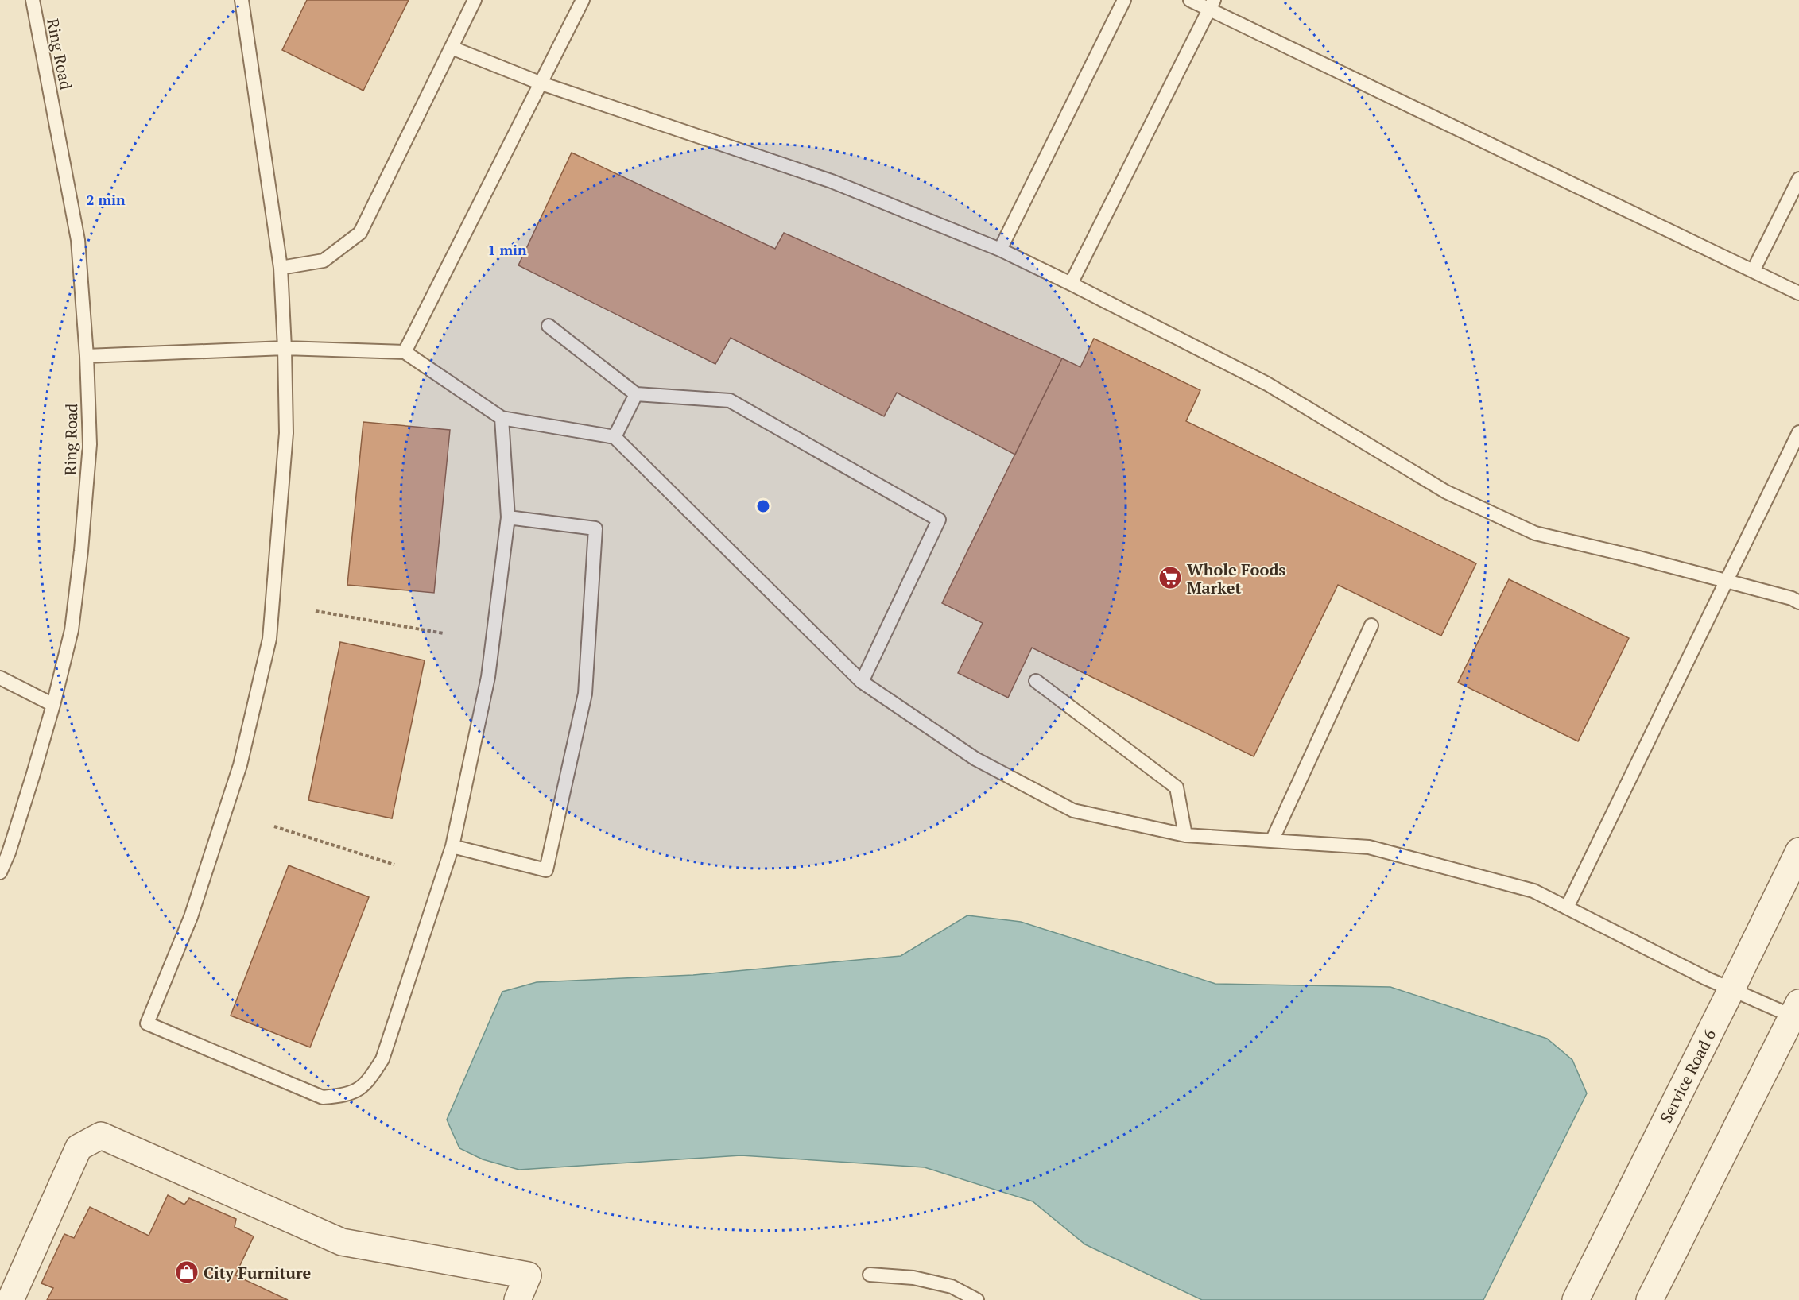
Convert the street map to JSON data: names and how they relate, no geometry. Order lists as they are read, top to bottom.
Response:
{
  "streets": {
    "street": ["Service Road 6"],
    "lane": ["Ring Road"]
  },
  "places": {
    "supermarket": ["Whole Foods Market"],
    "shop": ["City Furniture"]
  },
  "rings": ["2 min", "1 min"]
}
